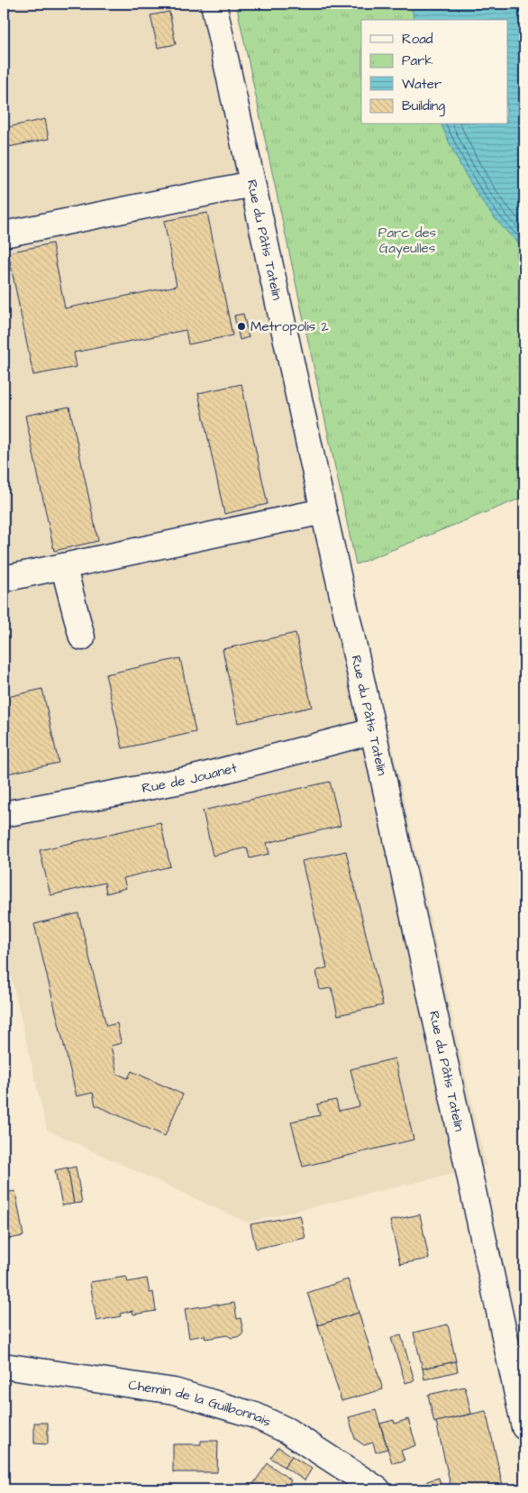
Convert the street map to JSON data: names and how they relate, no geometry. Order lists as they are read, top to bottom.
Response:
{
  "streets": {
    "street": ["Rue du Pâtis Tatelin", "Rue de Jouanet", "Chemin de la Guilbonnais"]
  },
  "crossings": [
    ["Rue du Pâtis Tatelin", "Rue de Jouanet"]
  ],
  "parks": ["Parc des Gayeulles"],
  "places": ["Metropolis 2"],
  "legend": [
    "Road",
    "Park",
    "Water",
    "Building"
  ]
}
